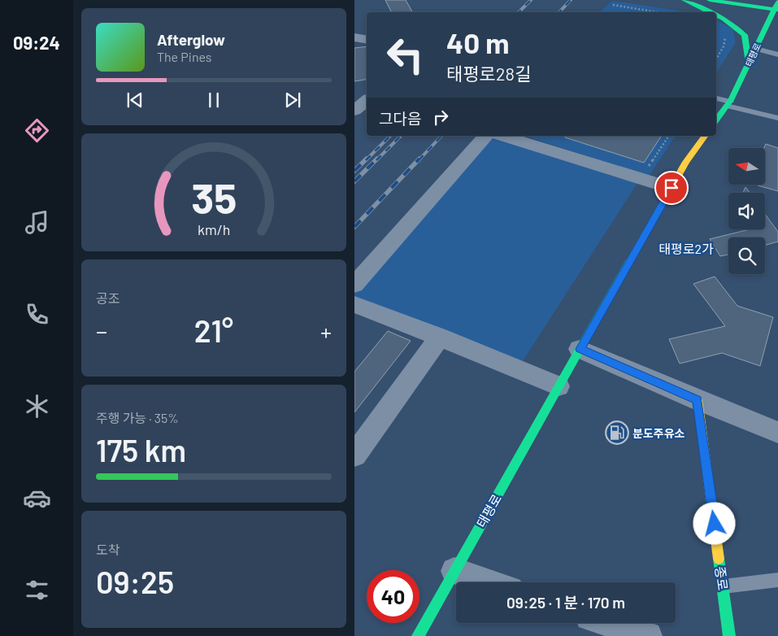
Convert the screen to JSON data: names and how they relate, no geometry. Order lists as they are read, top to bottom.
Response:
{
  "streets": {
    "main road": ["태평로", "종로"]
  },
  "districts": ["태평로2가"],
  "places": {
    "fuel station": ["분도주유소"]
  },
  "north": "left",
  "page": {
    "tabs": "09:24",
    "turn": ["40 m", "태평로28길"],
    "song": ["Afterglow", "The Pines"],
    "then": "그다음",
    "tile": [
      "공조",
      ["주행 가능 · 35%", "175 km"],
      ["도착", "09:25"]
    ],
    "heat": ["−", "21°", "+"],
    "limit": "40",
    "trip": "09:25 · 1 분 · 170 m",
    "gauge": ["35", "km/h"]
  }
}
